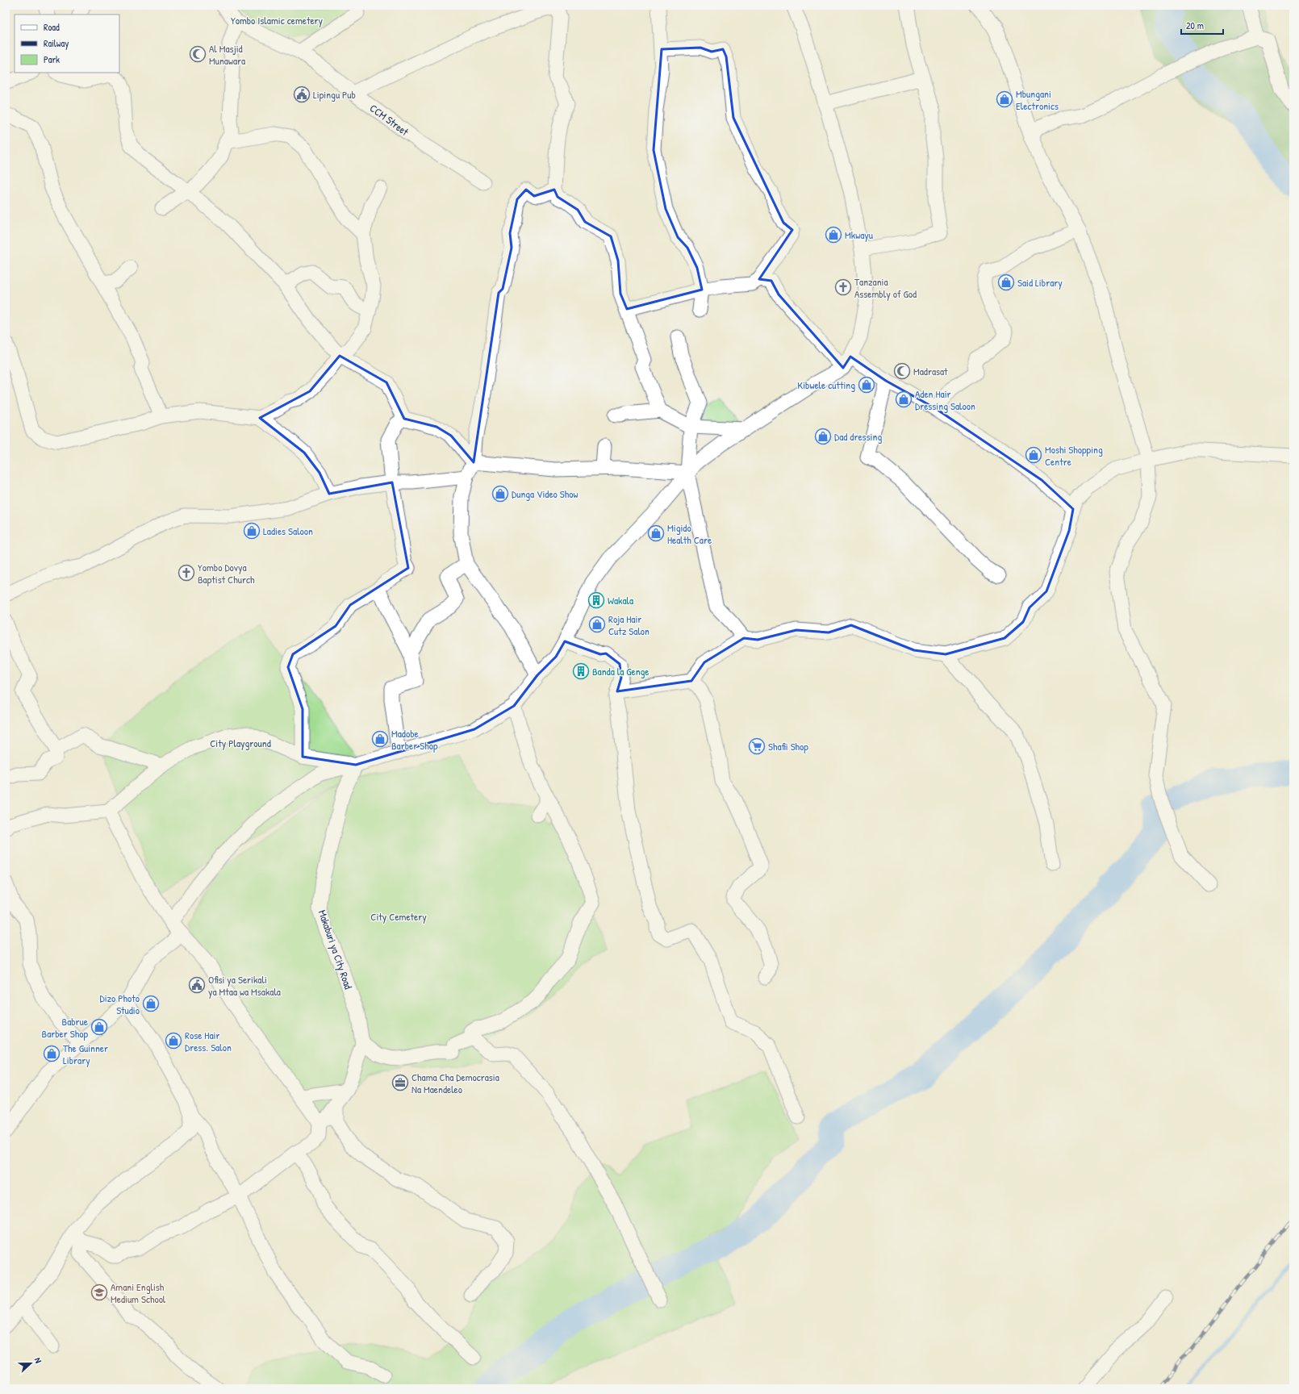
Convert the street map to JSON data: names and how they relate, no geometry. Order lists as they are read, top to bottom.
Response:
{
  "streets": {
    "street": ["CCM Street", "Makaburi ya City Road"]
  },
  "parks": ["Yombo Islamic cemetery", "City Playground", "City Cemetery"],
  "places": {
    "mosque": ["Al Masjid Munawara", "Madrasat"],
    "public building": ["Lipingu Pub", "Ofisi ya Serikali ya Mtaa wa Msakala"],
    "shop": [
      "Mbungani Electronics",
      "Mkwayu",
      "Said Library",
      "Kibwele cutting",
      "Aden Hair Dressing Saloon",
      "Dad dressing",
      "Moshi Shopping Centre",
      "Dunga Video Show",
      "Ladies Saloon",
      "Migido Health Care",
      "Roja Hair Cutz Salon",
      "Madobe Barber Shop",
      "Dizo Photo Studio",
      "Babrue Barber Shop",
      "Rose Hair Dress. Salon",
      "The Guinner Library"
    ],
    "church": ["Tanzania Assembly of God", "Yombo Dovya Baptist Church"],
    "building": ["Wakala", "Banda la Genge"],
    "supermarket": ["Shafii Shop"],
    "office": ["Chama Cha Democrasia Na Maendeleo"],
    "school or university": ["Amani English Medium School"]
  },
  "legend": ["Road", "Railway", "Park"],
  "scale_bar": "20 m",
  "north": "right"
}
